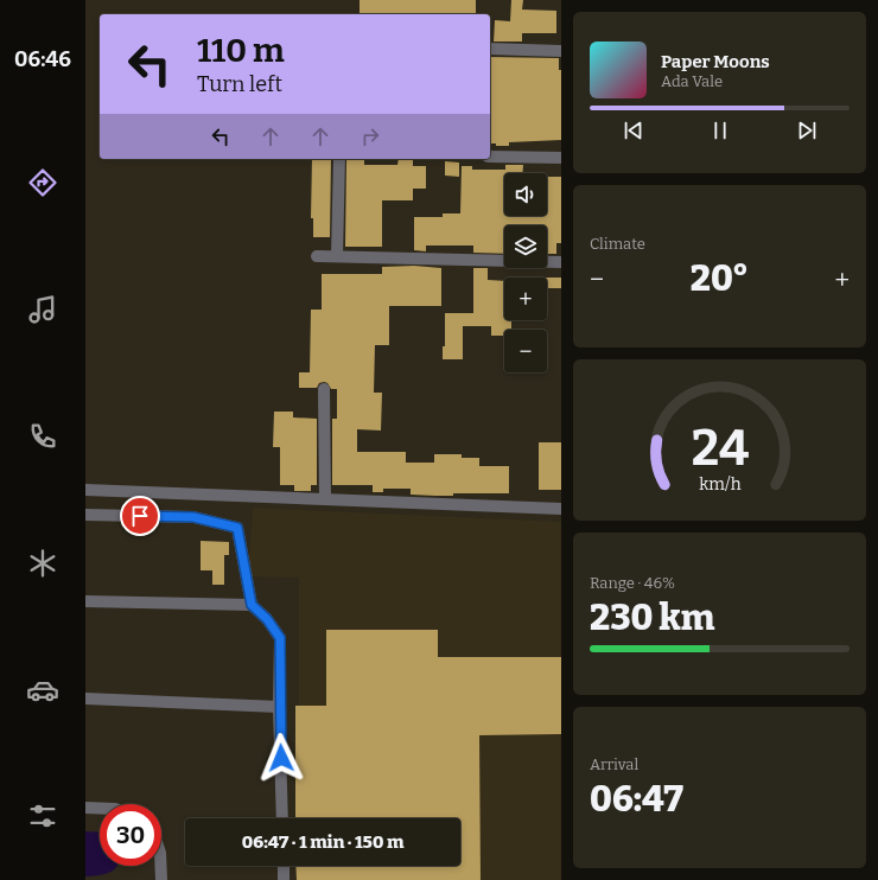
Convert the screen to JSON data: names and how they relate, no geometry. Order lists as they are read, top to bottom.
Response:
{
  "page": {
    "tabs": "06:46",
    "turn": ["110 m", "Turn left"],
    "song": ["Paper Moons", "Ada Vale"],
    "map_buttons": ["+", "−"],
    "tile": [
      "Climate",
      ["Range · 46%", "230 km"],
      ["Arrival", "06:47"]
    ],
    "heat": ["−", "20°", "+"],
    "limit": "30",
    "trip": "06:47 · 1 min · 150 m",
    "gauge": ["24", "km/h"]
  }
}
